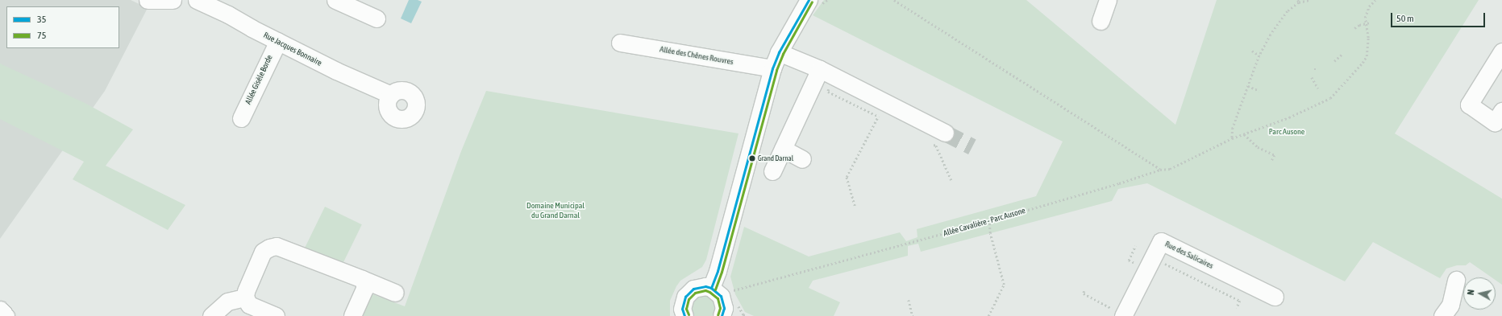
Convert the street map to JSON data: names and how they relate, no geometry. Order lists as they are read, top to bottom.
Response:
{
  "streets": {
    "street": [
      "Rue Jacques Bonnaire",
      "Allée des Chênes Rouvres",
      "Allée Gisèle Borde",
      "Rue des Salicaires"
    ],
    "path": ["Allée Cavalière - Parc Ausone"]
  },
  "crossings": [
    ["Rue Jacques Bonnaire", "Allée Gisèle Borde"]
  ],
  "parks": ["Parc Ausone", "Domaine Municipal du Grand Darnal"],
  "places": ["Grand Darnal"],
  "lines": ["transit line 35", "transit line 75"],
  "legend": ["35", "75"],
  "scale_bar": "50 m",
  "north": "left"
}
